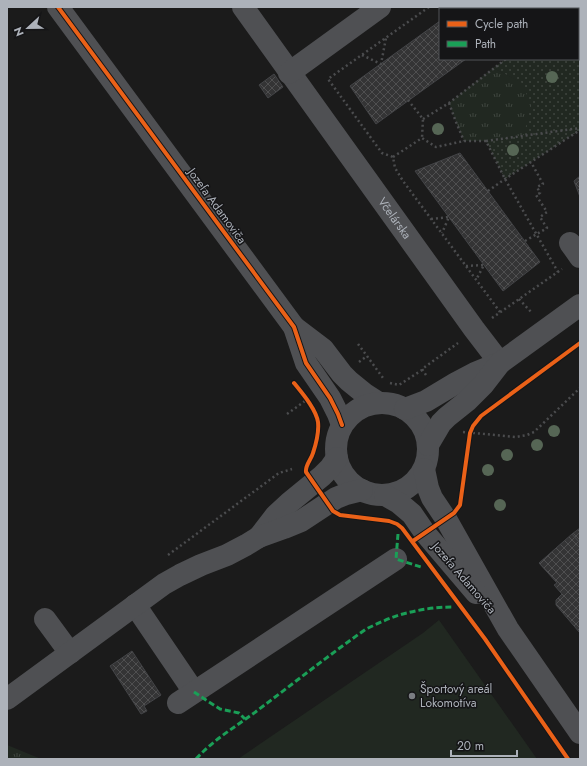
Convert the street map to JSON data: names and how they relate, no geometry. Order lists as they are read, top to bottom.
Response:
{
  "streets": {
    "street": ["Jozefa Adamoviča", "Včelárska"]
  },
  "places": ["Športový areál Lokomotíva"],
  "legend": ["Cycle path", "Path"],
  "scale_bar": "20 m",
  "north": "left"
}
